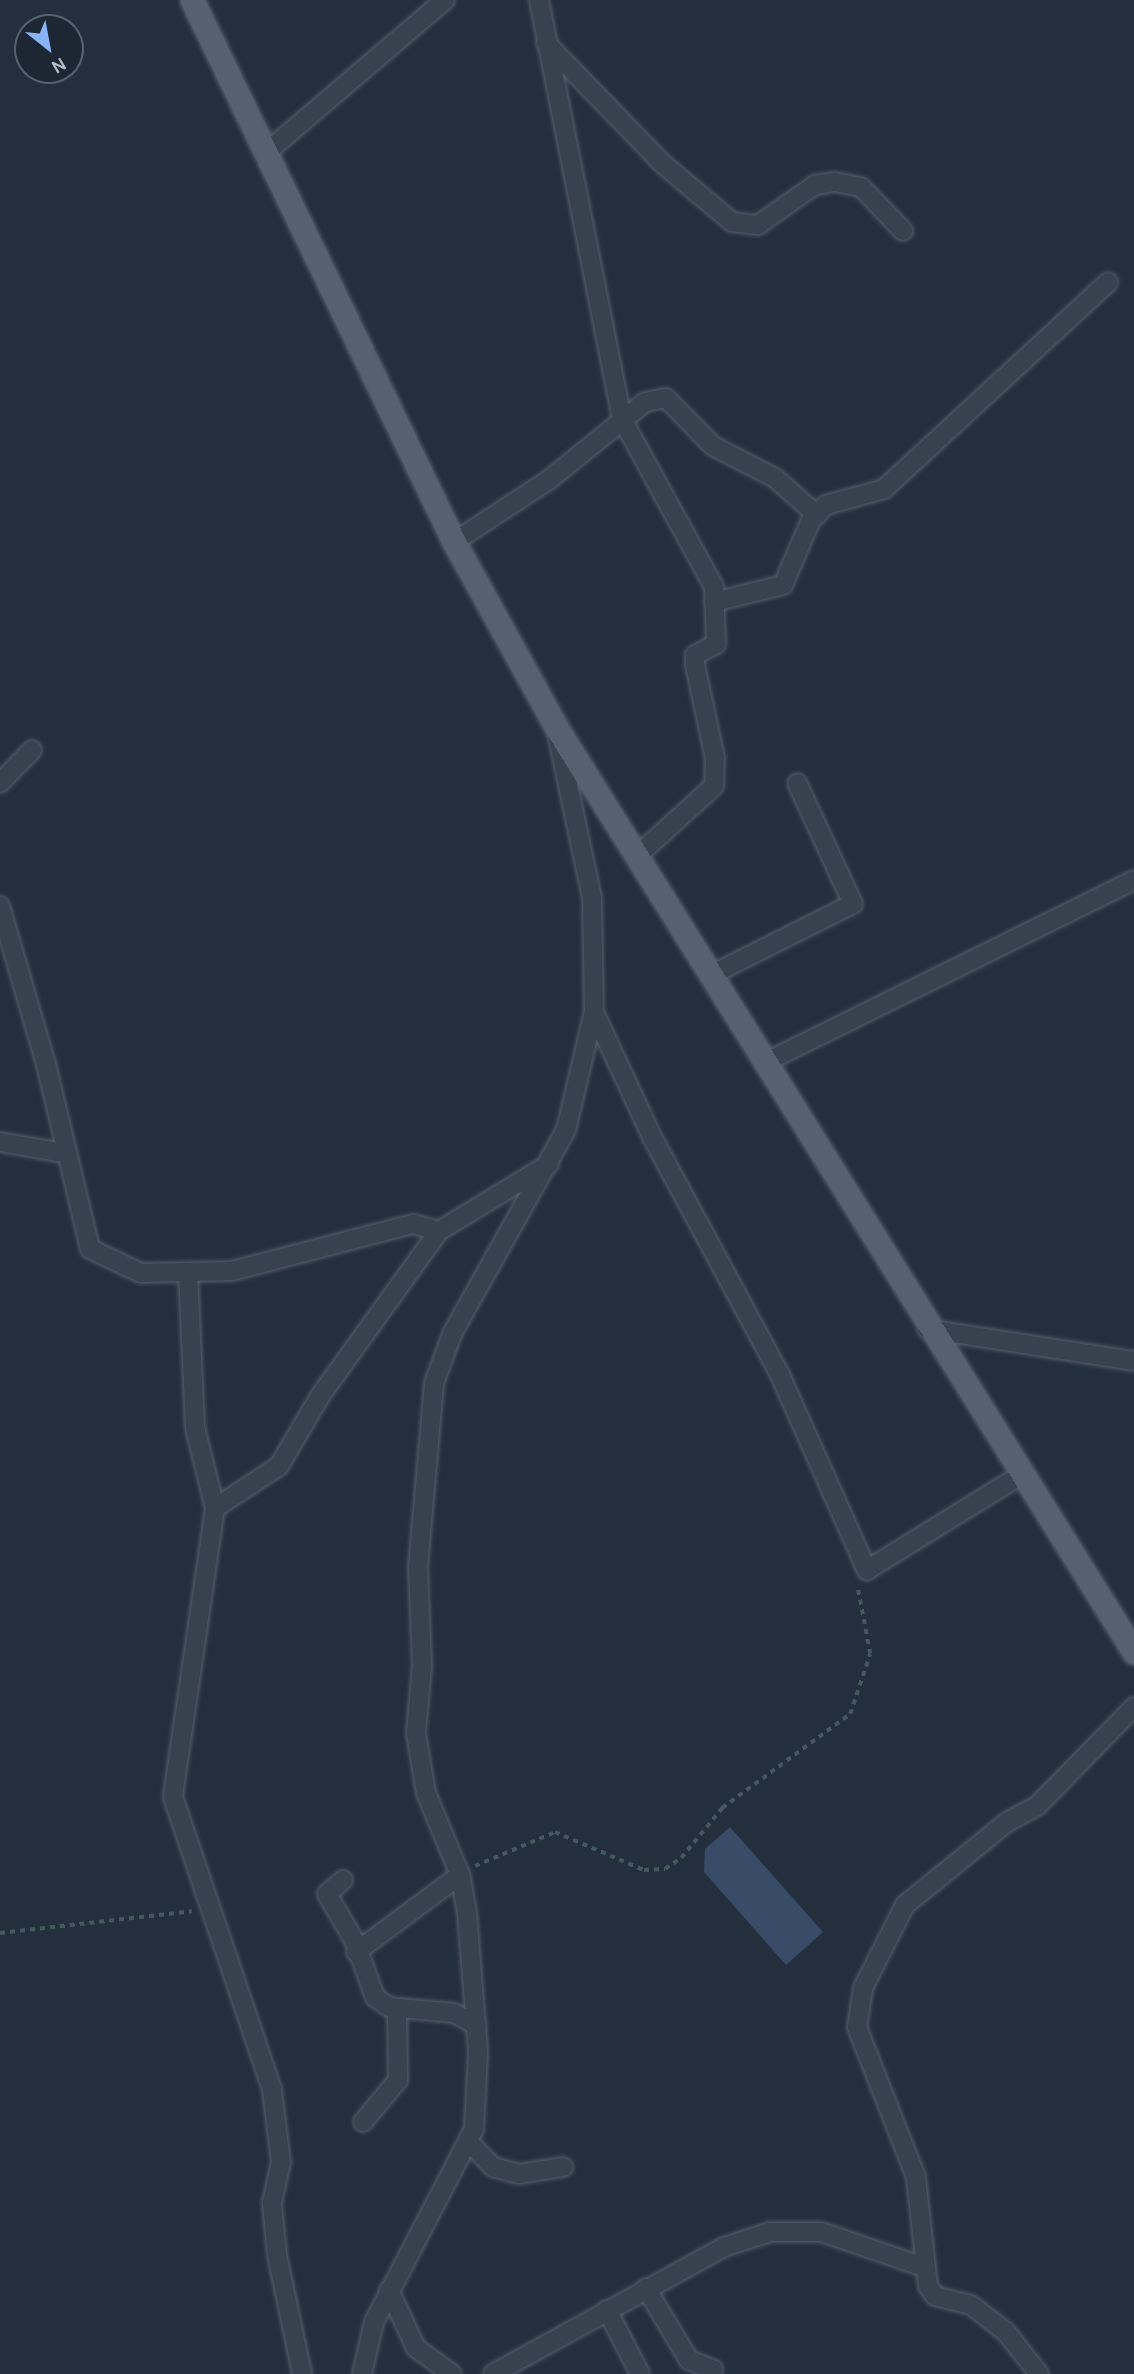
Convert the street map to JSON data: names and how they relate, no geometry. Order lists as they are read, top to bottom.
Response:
{
  "north": "bottom right"
}
